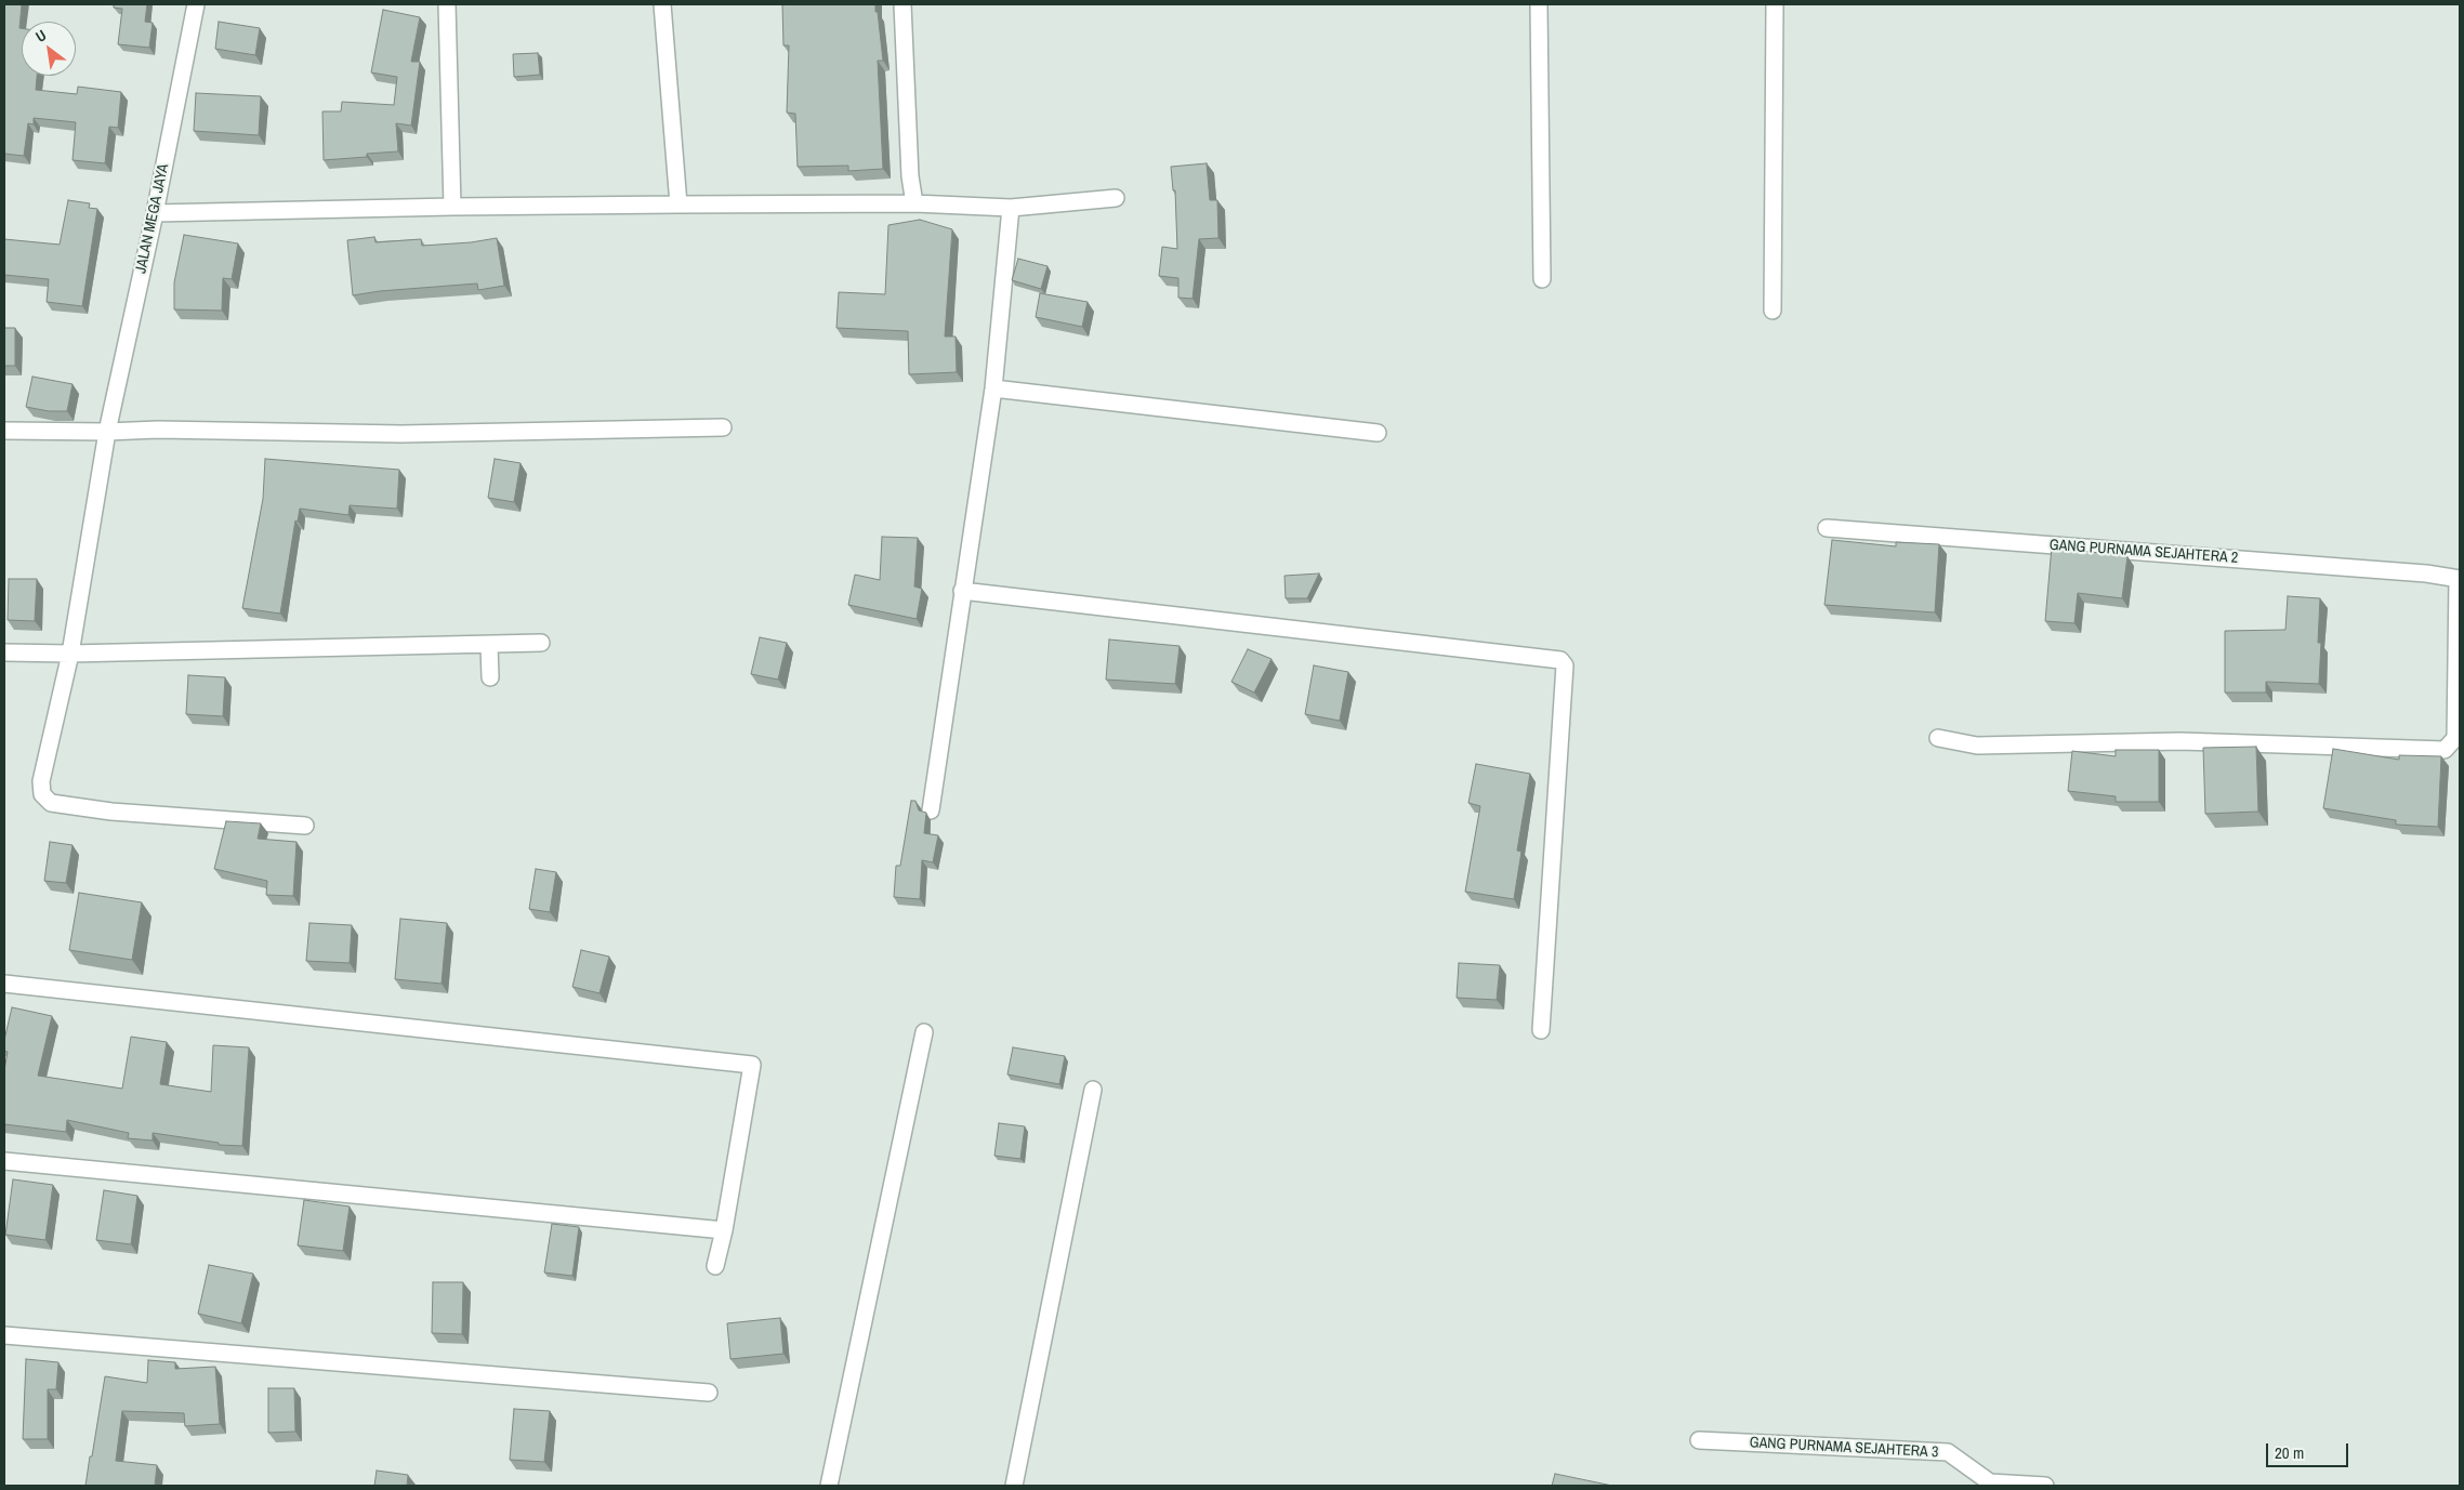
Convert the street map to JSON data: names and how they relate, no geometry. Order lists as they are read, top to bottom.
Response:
{
  "streets": {
    "street": ["JALAN MEGA JAYA", "GANG PURNAMA SEJAHTERA 2", "GANG PURNAMA SEJAHTERA 3"]
  },
  "scale_bar": "20 m",
  "north": "top left"
}
